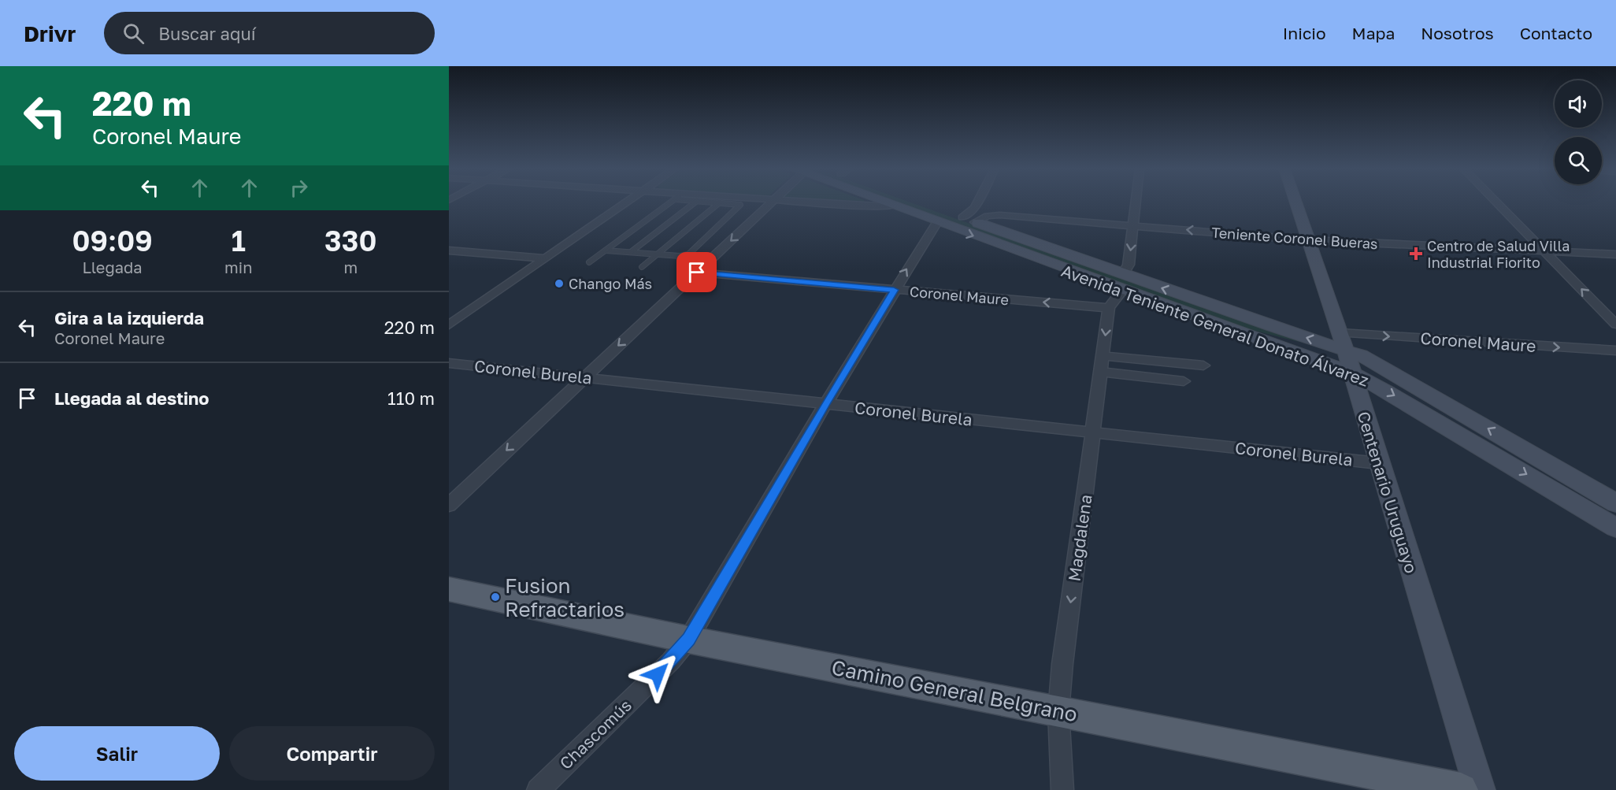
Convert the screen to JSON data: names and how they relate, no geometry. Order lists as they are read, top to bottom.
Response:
{
  "streets": {
    "main road": ["Avenida Teniente General Donato Álvarez", "Centenario Uruguayo", "Camino General Belgrano"],
    "street": [
      "Teniente Coronel Bueras",
      "Coronel Maure",
      "Coronel Burela",
      "Magdalena",
      "Chascomús"
    ]
  },
  "crossings": [
    ["Teniente Coronel Bueras", "Avenida Teniente General Donato Álvarez"],
    ["Teniente Coronel Bueras", "Centenario Uruguayo"],
    ["Coronel Maure", "Avenida Teniente General Donato Álvarez"],
    ["Coronel Maure", "Centenario Uruguayo"],
    ["Coronel Maure", "Magdalena"],
    ["Coronel Maure", "Chascomús"],
    ["Avenida Teniente General Donato Álvarez", "Centenario Uruguayo"],
    ["Avenida Teniente General Donato Álvarez", "Chascomús"],
    ["Coronel Burela", "Centenario Uruguayo"],
    ["Coronel Burela", "Magdalena"],
    ["Coronel Burela", "Chascomús"],
    ["Magdalena", "Camino General Belgrano"],
    ["Camino General Belgrano", "Chascomús"]
  ],
  "one_way": ["Magdalena"],
  "places": {
    "health": ["Centro de Salud Villa Industrial Fiorito"],
    "other": ["Chango Más", "Fusion Refractarios"]
  },
  "page": {
    "header": "Drivr",
    "search": "Buscar aquí",
    "nav": [
      "Inicio",
      "Mapa",
      "Nosotros",
      "Contacto"
    ],
    "turn": ["220 m", "Coronel Maure"],
    "eta": [
      "09:09",
      "Llegada",
      "1",
      "min",
      "330",
      "m"
    ],
    "list": [
      {
        "name": "Gira a la izquierda",
        "note": "Coronel Maure",
        "value": "220 m"
      },
      {
        "name": "Llegada al destino",
        "value": "110 m"
      }
    ],
    "buttons": ["Salir", "Compartir"]
  }
}
